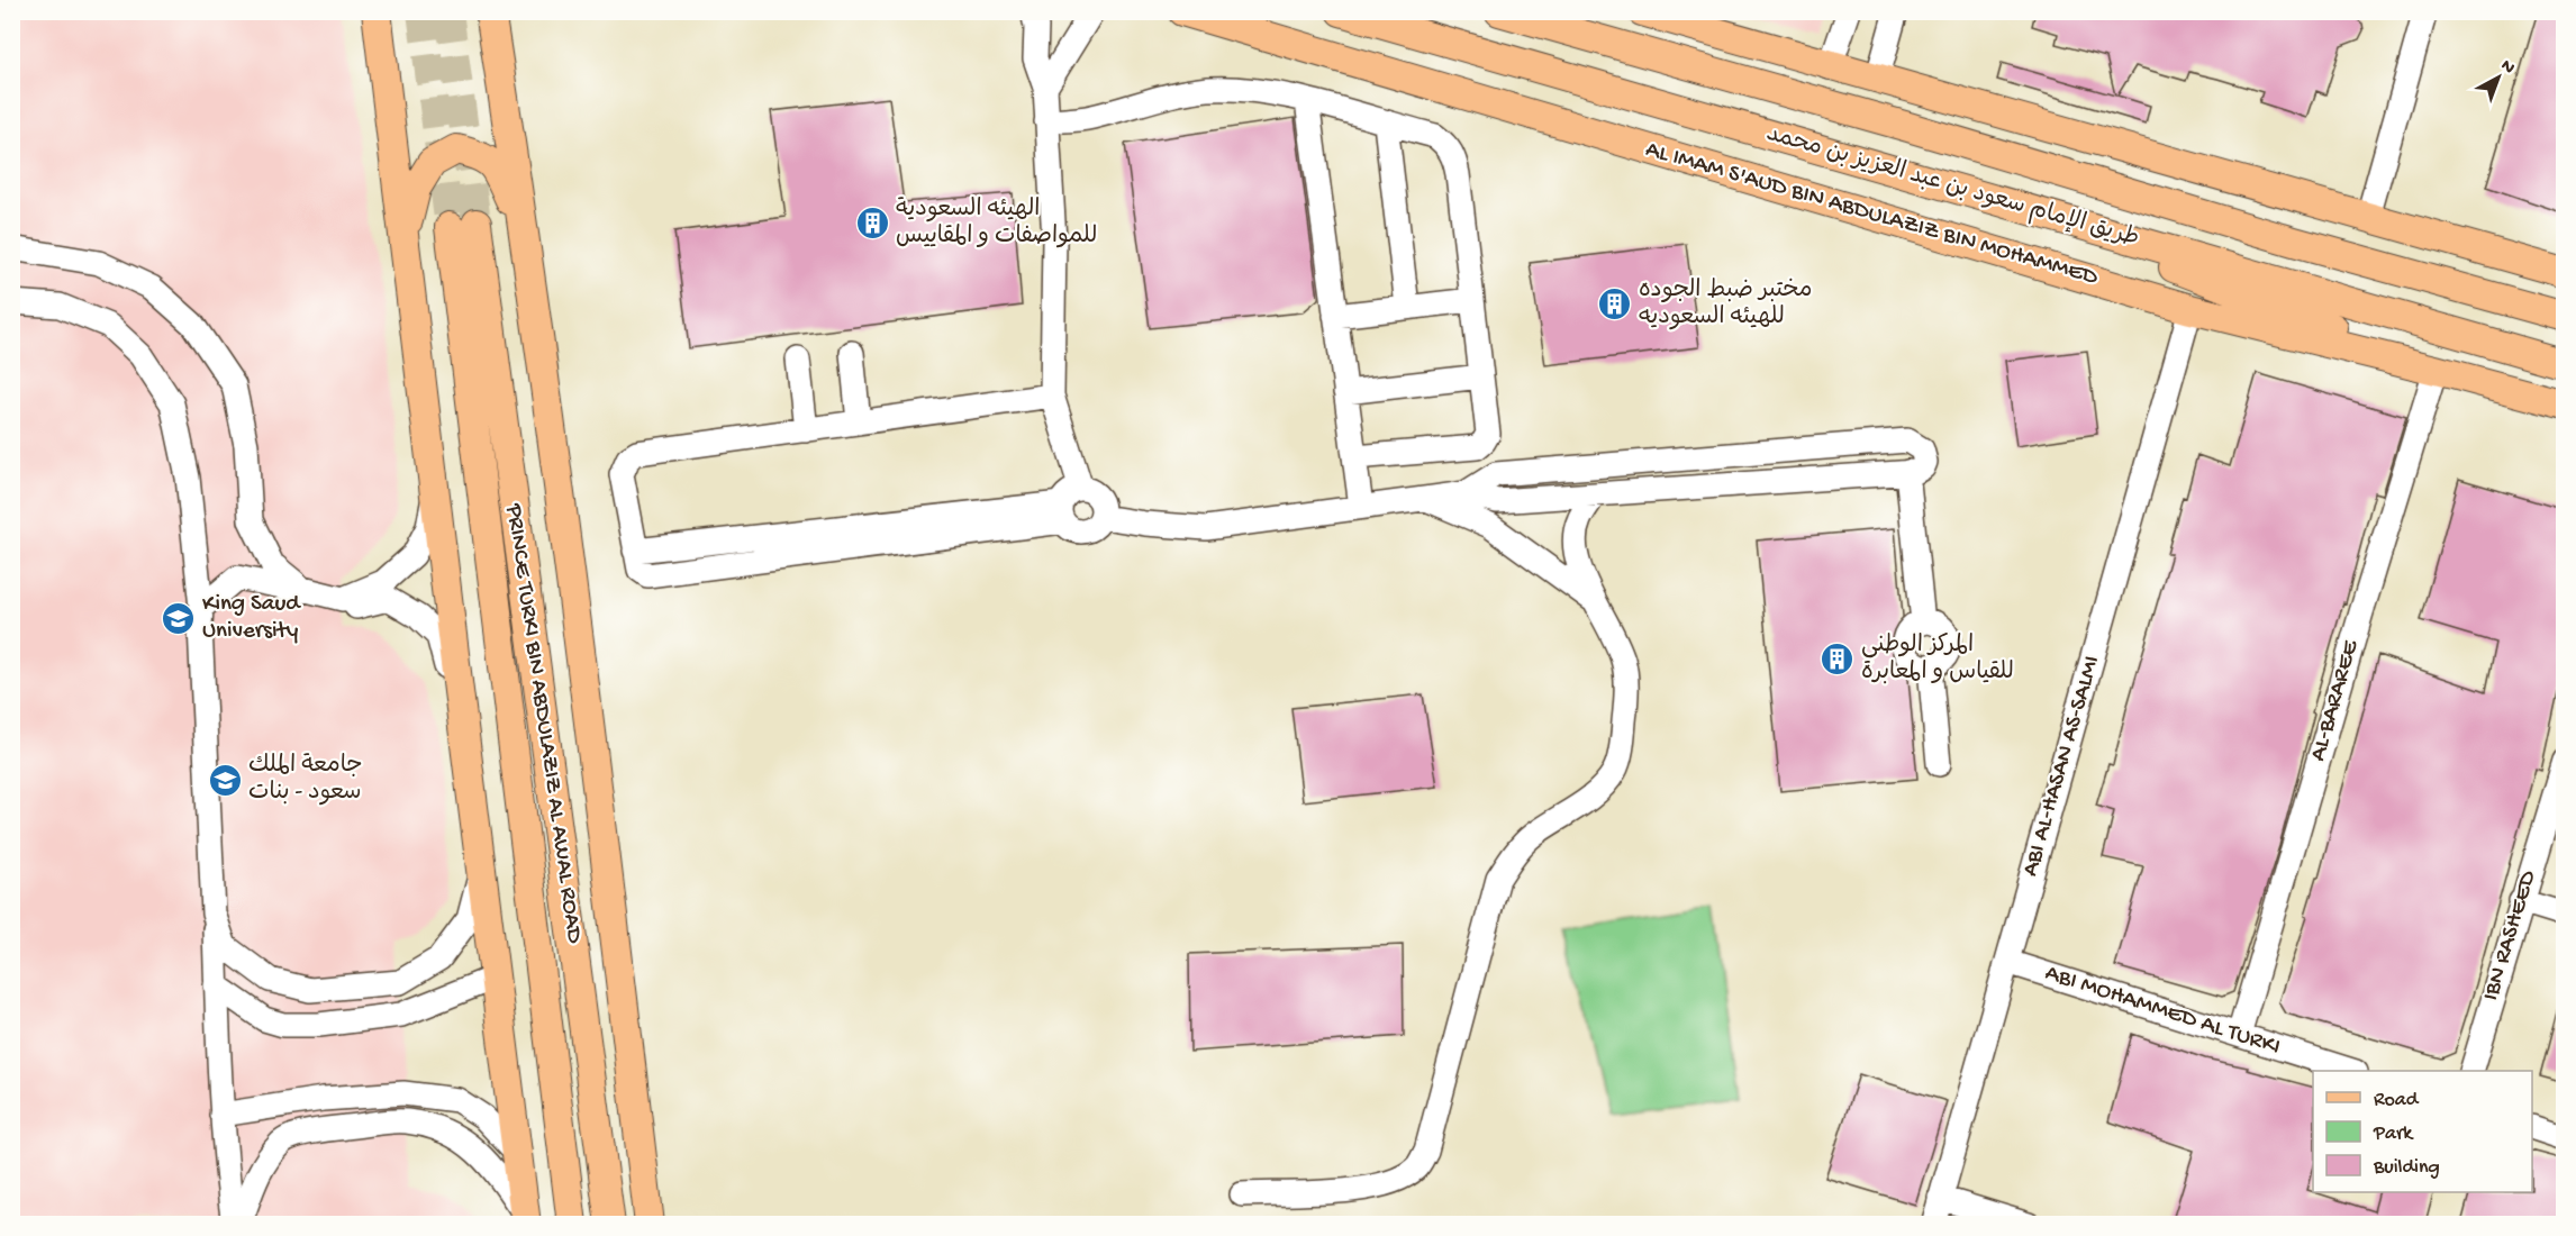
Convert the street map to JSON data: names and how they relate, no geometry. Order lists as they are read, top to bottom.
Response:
{
  "streets": {
    "main road": ["طريق الإمام سعود بن عبد العزيز بن محمد", "AL IMAM S'AUD BIN ABDULAZIZ BIN MOHAMMED", "PRINCE TURKI BIN ABDULAZIZ AL AWAL ROAD"],
    "street": [
      "AL-BARAREE",
      "ABI AL-HASAN AS-SALMI",
      "IBN RASHEED",
      "ABI MOHAMMED AL TURKI"
    ]
  },
  "crossings": [
    ["AL IMAM S'AUD BIN ABDULAZIZ BIN MOHAMMED", "AL-BARAREE"],
    ["AL IMAM S'AUD BIN ABDULAZIZ BIN MOHAMMED", "ABI AL-HASAN AS-SALMI"],
    ["AL-BARAREE", "ABI MOHAMMED AL TURKI"],
    ["ABI AL-HASAN AS-SALMI", "ABI MOHAMMED AL TURKI"]
  ],
  "places": {
    "building": ["الهيئه السعودية للمواصفات و المقاييس", "مختبر ضبط الجوده للهيئه السعوديه", "المركز الوطني للقياس و المعابرة"],
    "school or university": ["King Saud University", "جامعة الملك سعود - بنات"]
  },
  "legend": ["Road", "Park", "Building"],
  "north": "top right"
}
